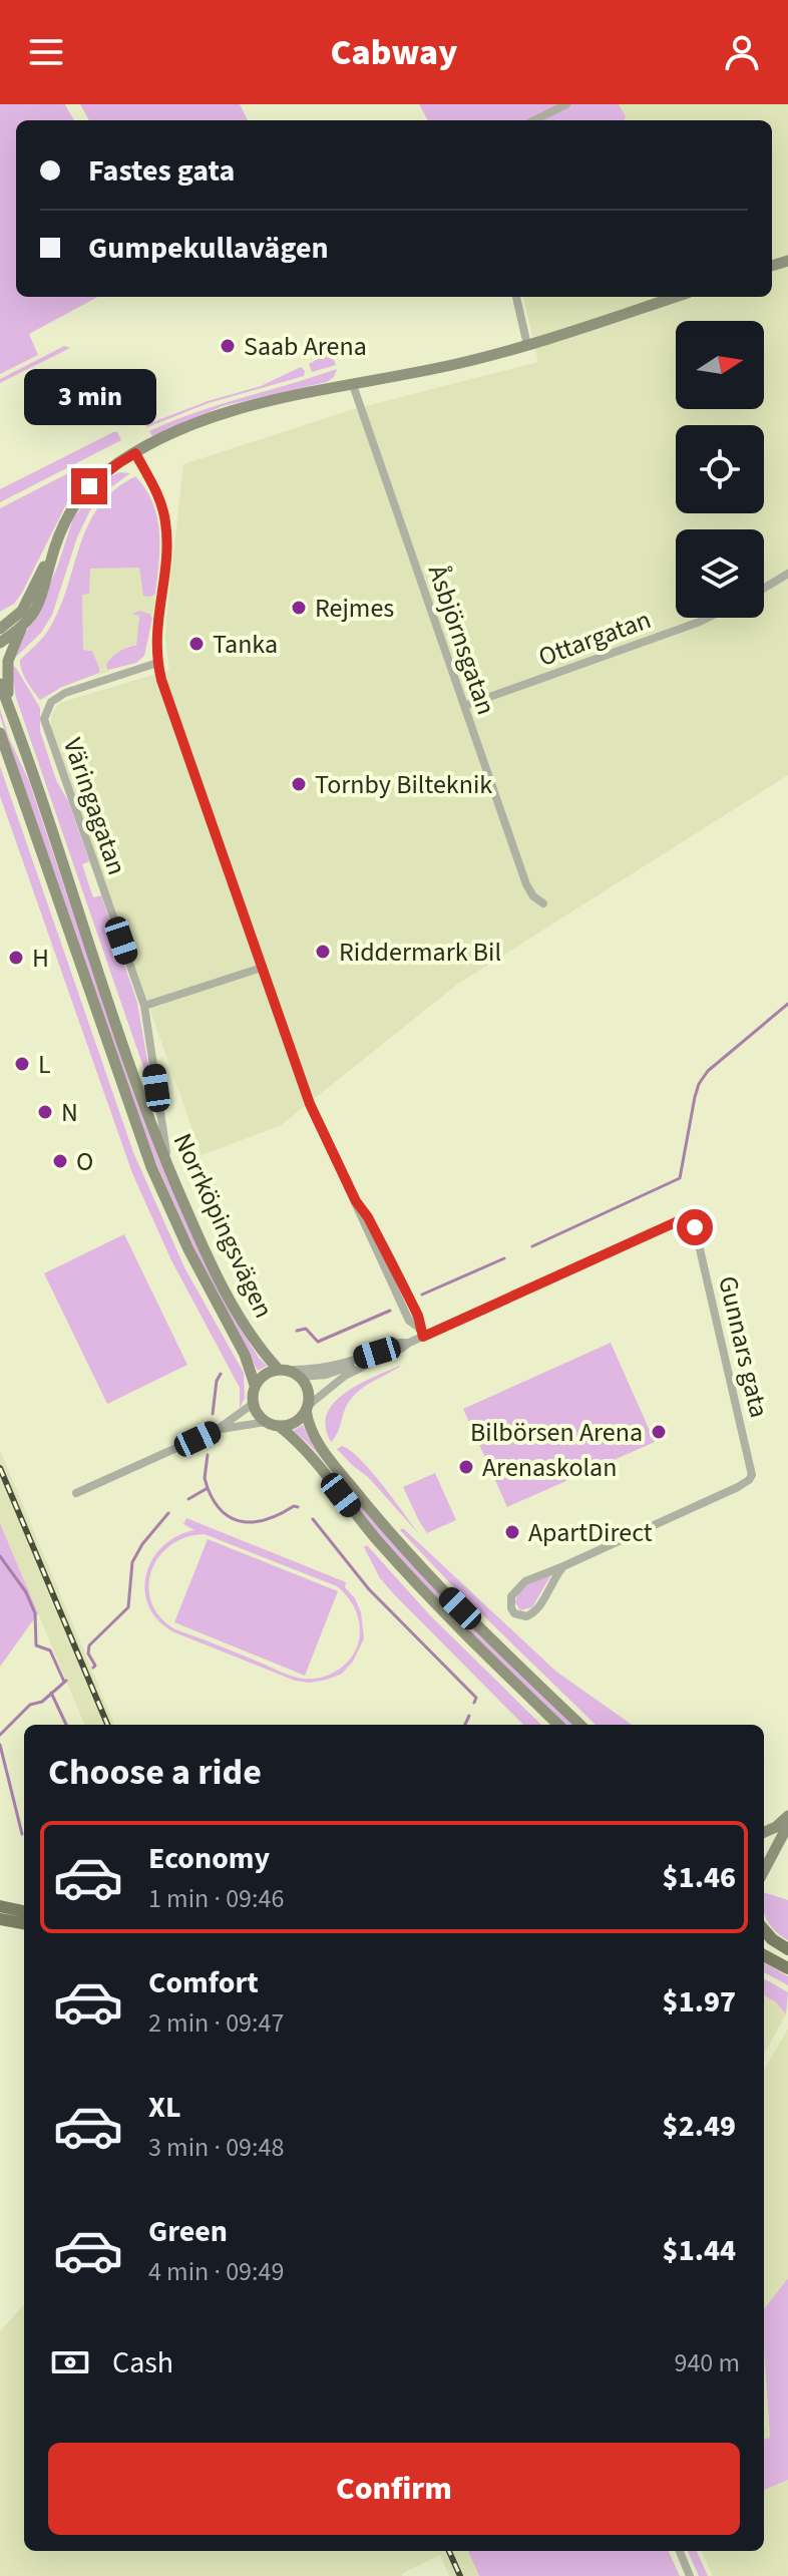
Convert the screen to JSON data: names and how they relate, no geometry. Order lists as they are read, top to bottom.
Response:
{
  "streets": {
    "main road": ["Norrköpingsvägen"],
    "street": [
      "Ottargatan",
      "Åsbjörnsgatan",
      "Väringagatan",
      "Gunnars gata"
    ]
  },
  "crossings": [
    ["Ottargatan", "Åsbjörnsgatan"]
  ],
  "places": [
    "Saab Arena",
    "Rejmes",
    "Tanka",
    "Tornby Bilteknik",
    "Riddermark Bil",
    "H",
    "L",
    "N",
    "O",
    "Bilbörsen Arena",
    "Arenaskolan",
    "ApartDirect"
  ],
  "north": "right",
  "page": {
    "header": "Cabway",
    "banner": ["Fastes gata", "Gumpekullavägen"],
    "bubble": "3 min",
    "heading": "Choose a ride",
    "list": [
      {
        "name": "Economy",
        "note": "1 min · 09:46",
        "value": "$1.46"
      },
      {
        "name": "Comfort",
        "note": "2 min · 09:47",
        "value": "$1.97"
      },
      {
        "name": "XL",
        "note": "3 min · 09:48",
        "value": "$2.49"
      },
      {
        "name": "Green",
        "note": "4 min · 09:49",
        "value": "$1.44"
      }
    ],
    "pay": ["Cash", "940 m"],
    "buttons": "Confirm"
  }
}
